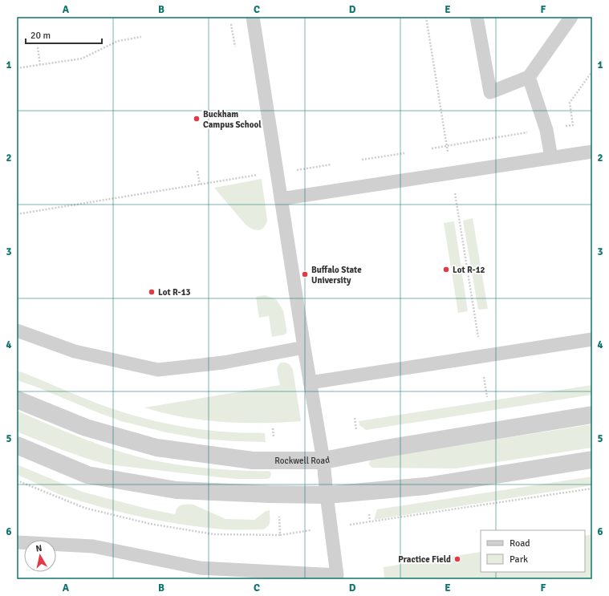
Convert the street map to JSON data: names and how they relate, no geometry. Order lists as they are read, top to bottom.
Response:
{
  "streets": {
    "street": ["Rockwell Road"]
  },
  "places": [
    "Buckham Campus School",
    "Lot R-12",
    "Buffalo State University",
    "Lot R-13",
    "Practice Field"
  ],
  "legend": ["Road", "Park"],
  "scale_bar": "20 m",
  "north": "top",
  "grid": {
    "columns": [
      "A",
      "B",
      "C",
      "D",
      "E",
      "F"
    ],
    "rows": [
      "1",
      "2",
      "3",
      "4",
      "5",
      "6"
    ]
  }
}
